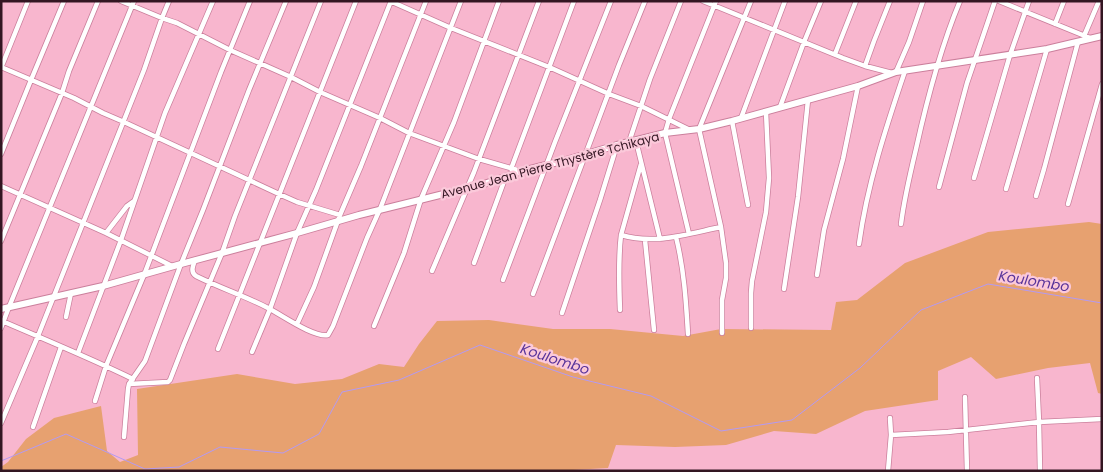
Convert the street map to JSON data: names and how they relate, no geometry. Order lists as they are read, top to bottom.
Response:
{
  "streets": {
    "street": ["Avenue Jean Pierre Thystère Tchikaya"]
  },
  "water": ["Koulombo"]
}
